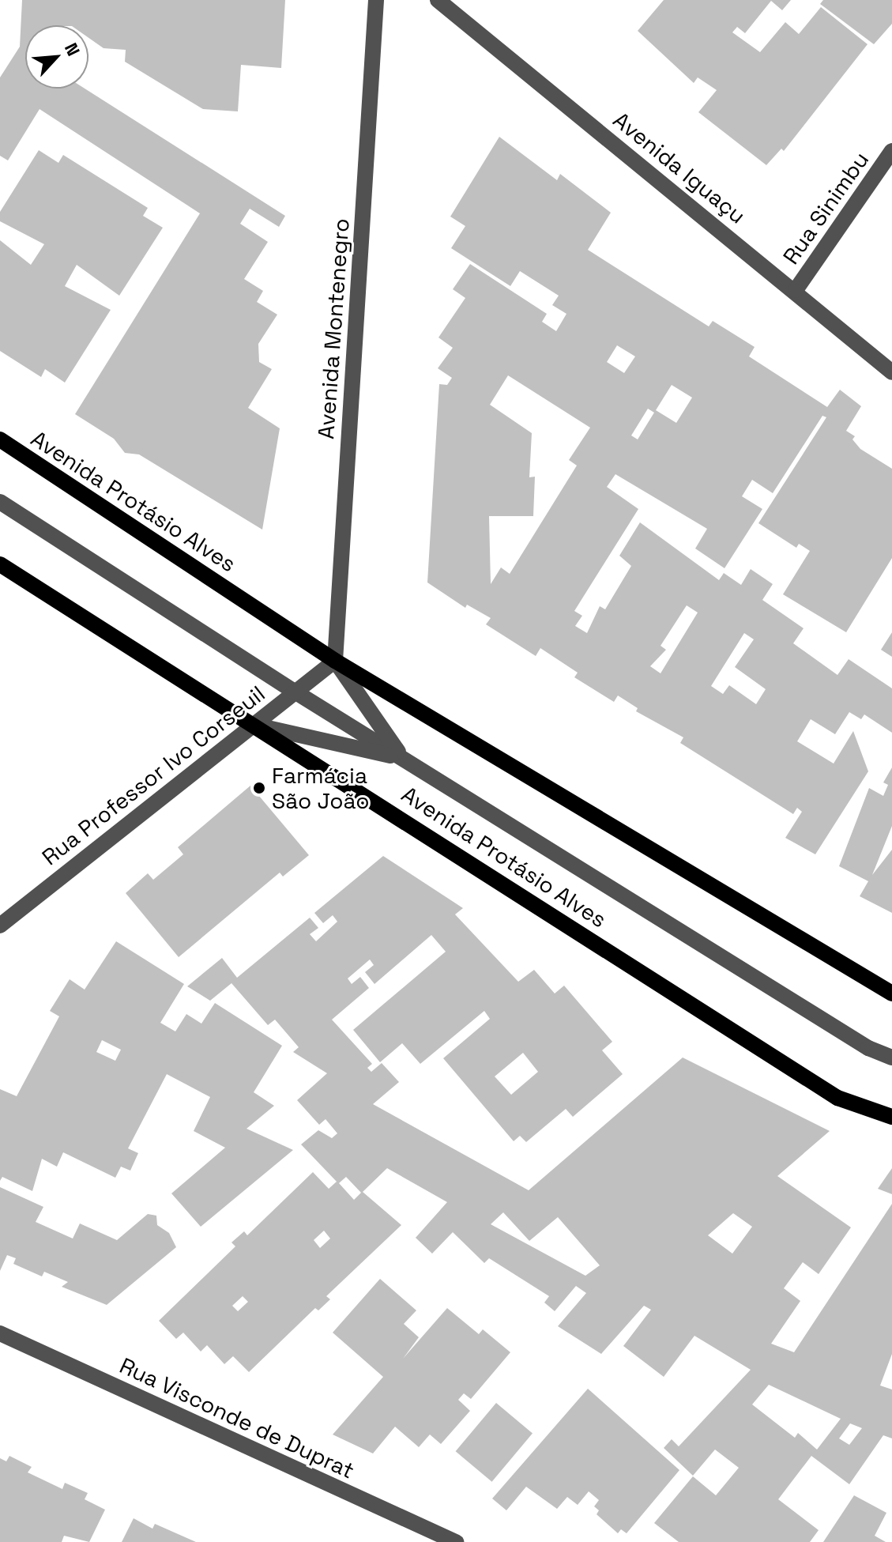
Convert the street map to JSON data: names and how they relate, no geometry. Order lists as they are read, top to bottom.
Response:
{
  "streets": {
    "main road": ["Avenida Protásio Alves"],
    "street": [
      "Avenida Iguaçu",
      "Rua Sinimbu",
      "Avenida Montenegro",
      "Rua Professor Ivo Corseuil",
      "Rua Visconde de Duprat"
    ]
  },
  "crossings": [
    ["Avenida Iguaçu", "Rua Sinimbu"],
    ["Avenida Montenegro", "Avenida Protásio Alves"],
    ["Avenida Montenegro", "Rua Professor Ivo Corseuil"],
    ["Avenida Protásio Alves", "Rua Professor Ivo Corseuil"]
  ],
  "places": ["Farmácia São João"],
  "north": "top right"
}
